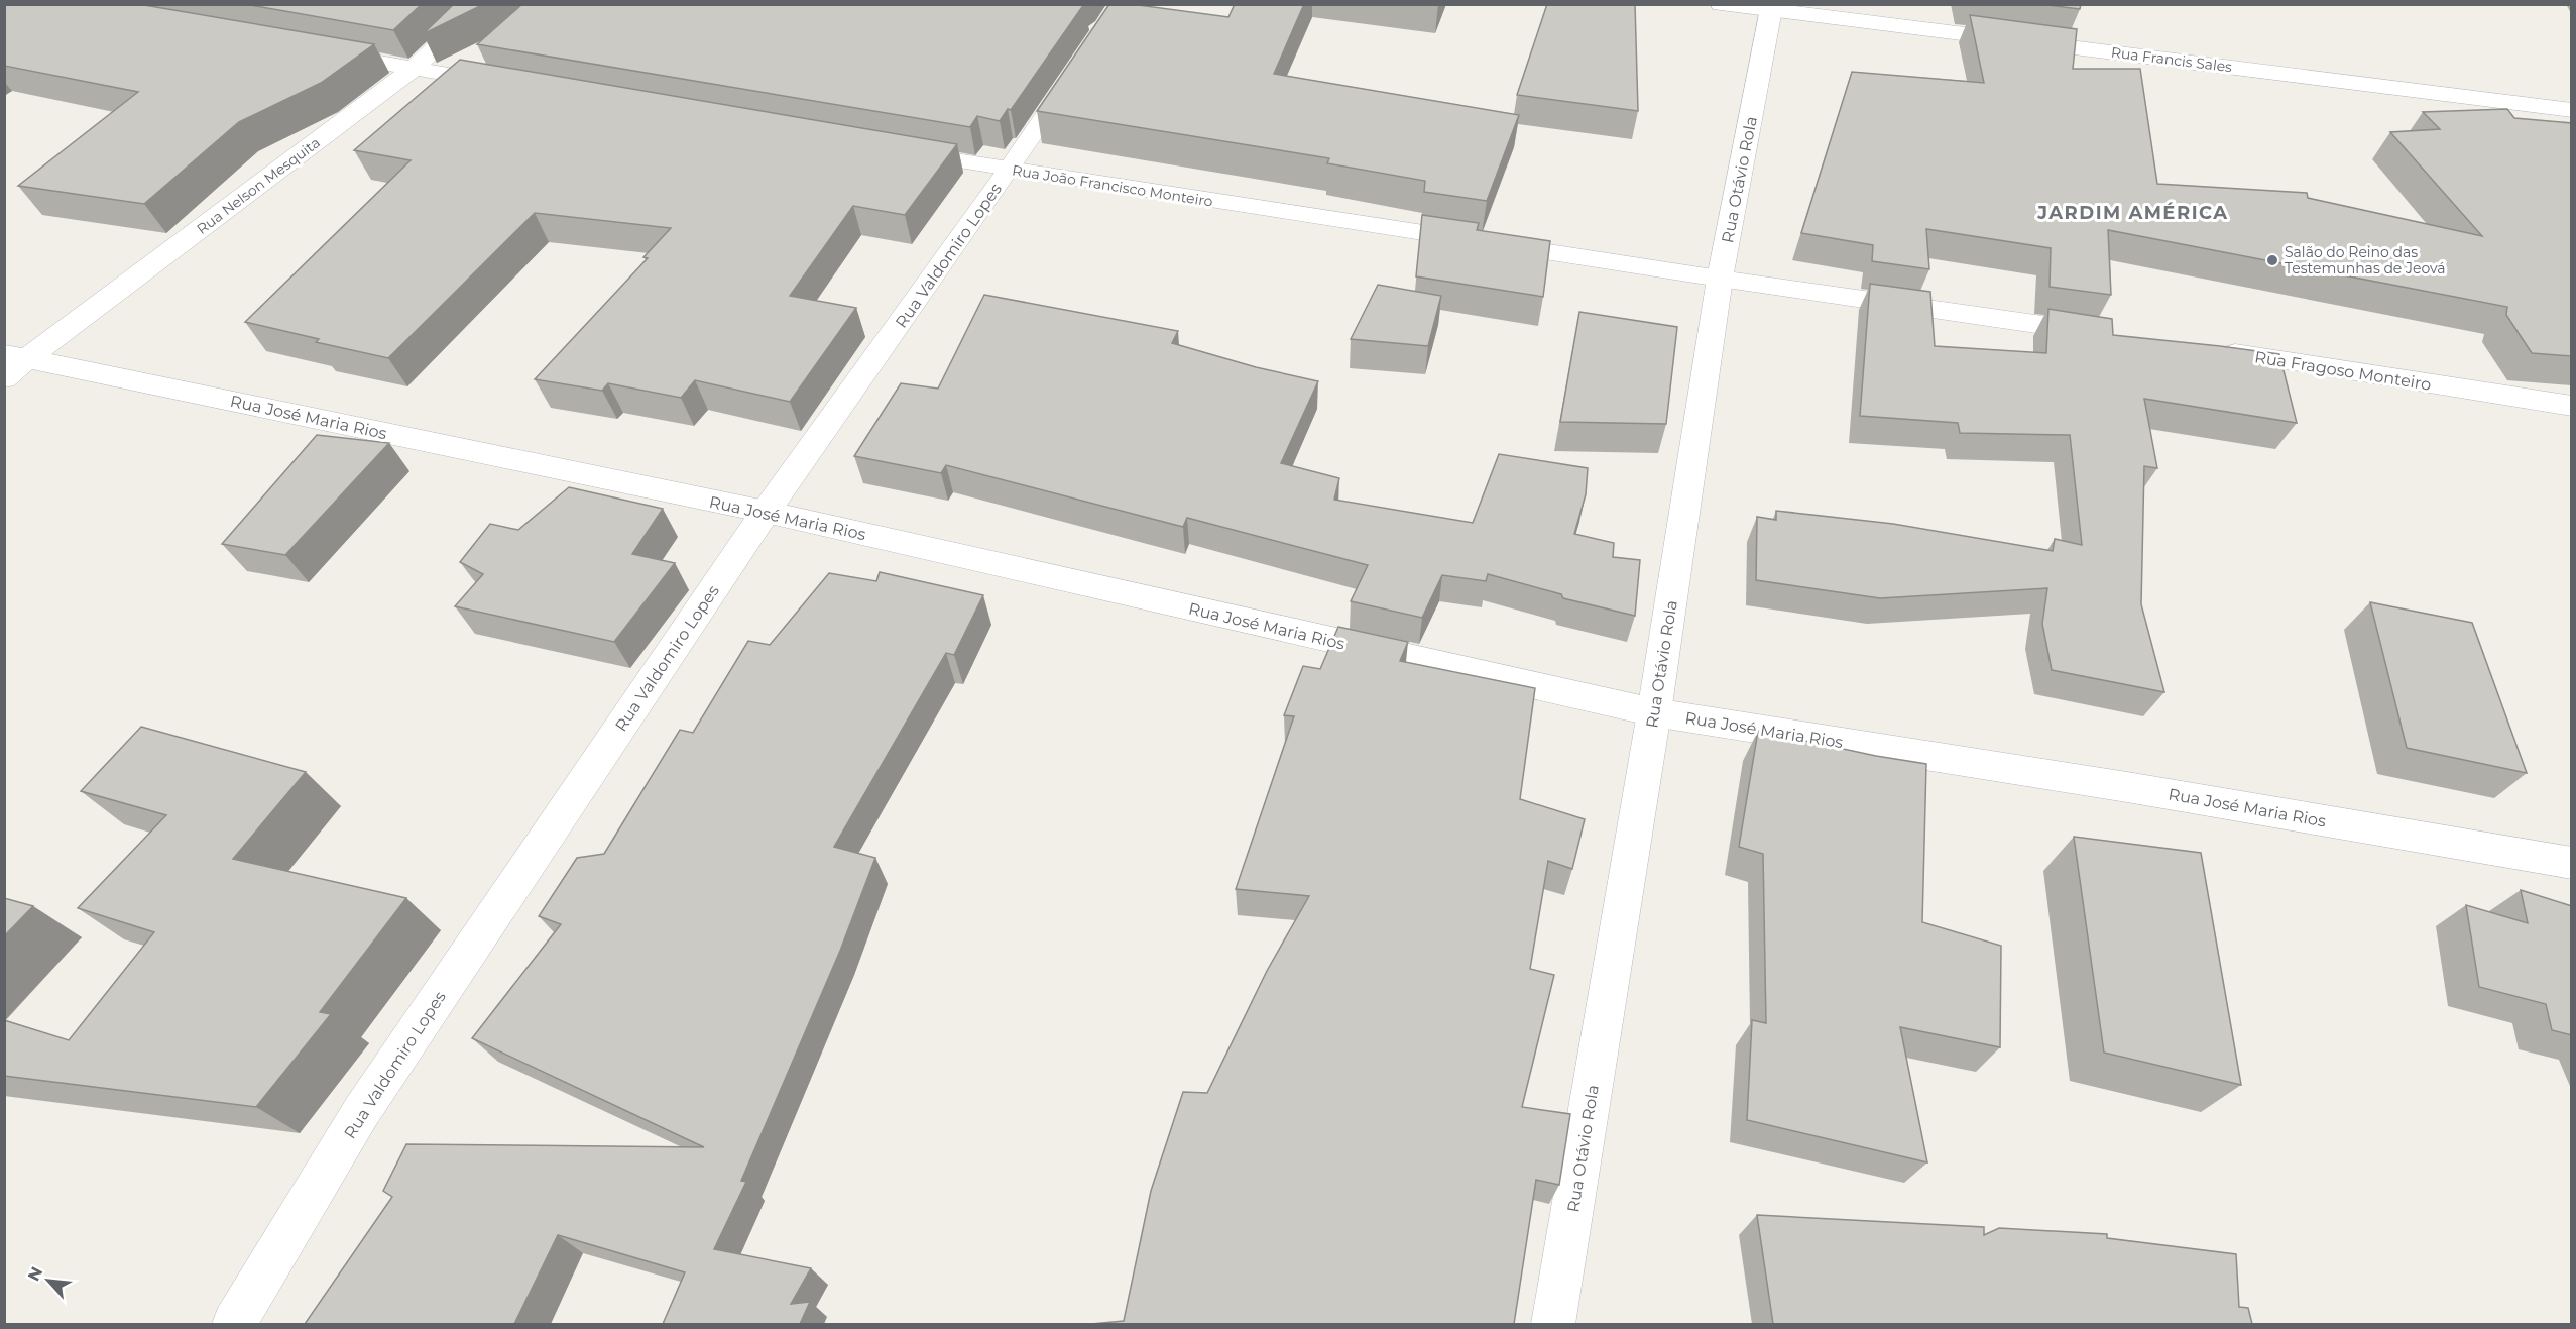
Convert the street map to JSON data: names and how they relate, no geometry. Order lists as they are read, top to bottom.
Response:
{
  "streets": {
    "street": [
      "Rua Francis Sales",
      "Rua Otávio Rola",
      "Rua Nelson Mesquita",
      "Rua João Francisco Monteiro",
      "Rua Valdomiro Lopes",
      "Rua Fragoso Monteiro",
      "Rua José Maria Rios"
    ]
  },
  "crossings": [
    ["Rua Francis Sales", "Rua Otávio Rola"],
    ["Rua Otávio Rola", "Rua João Francisco Monteiro"],
    ["Rua Otávio Rola", "Rua José Maria Rios"],
    ["Rua Nelson Mesquita", "Rua José Maria Rios"],
    ["Rua João Francisco Monteiro", "Rua Valdomiro Lopes"],
    ["Rua Valdomiro Lopes", "Rua José Maria Rios"]
  ],
  "districts": ["JARDIM AMÉRICA"],
  "places": ["Salão do Reino das Testemunhas de Jeová"],
  "north": "top left"
}
